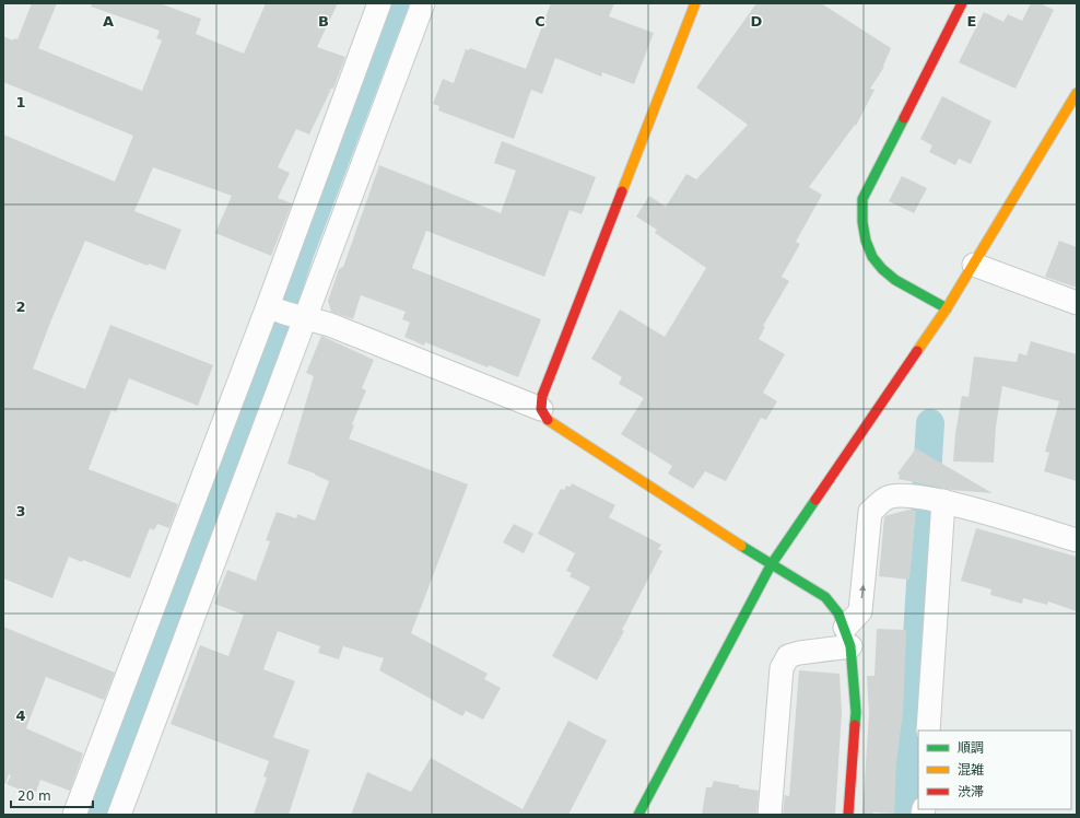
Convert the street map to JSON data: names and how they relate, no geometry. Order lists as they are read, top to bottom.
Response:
{
  "legend": ["順調", "混雑", "渋滞"],
  "scale_bar": "20 m",
  "grid": {
    "columns": [
      "A",
      "B",
      "C",
      "D",
      "E"
    ],
    "rows": [
      "1",
      "2",
      "3",
      "4"
    ]
  }
}
